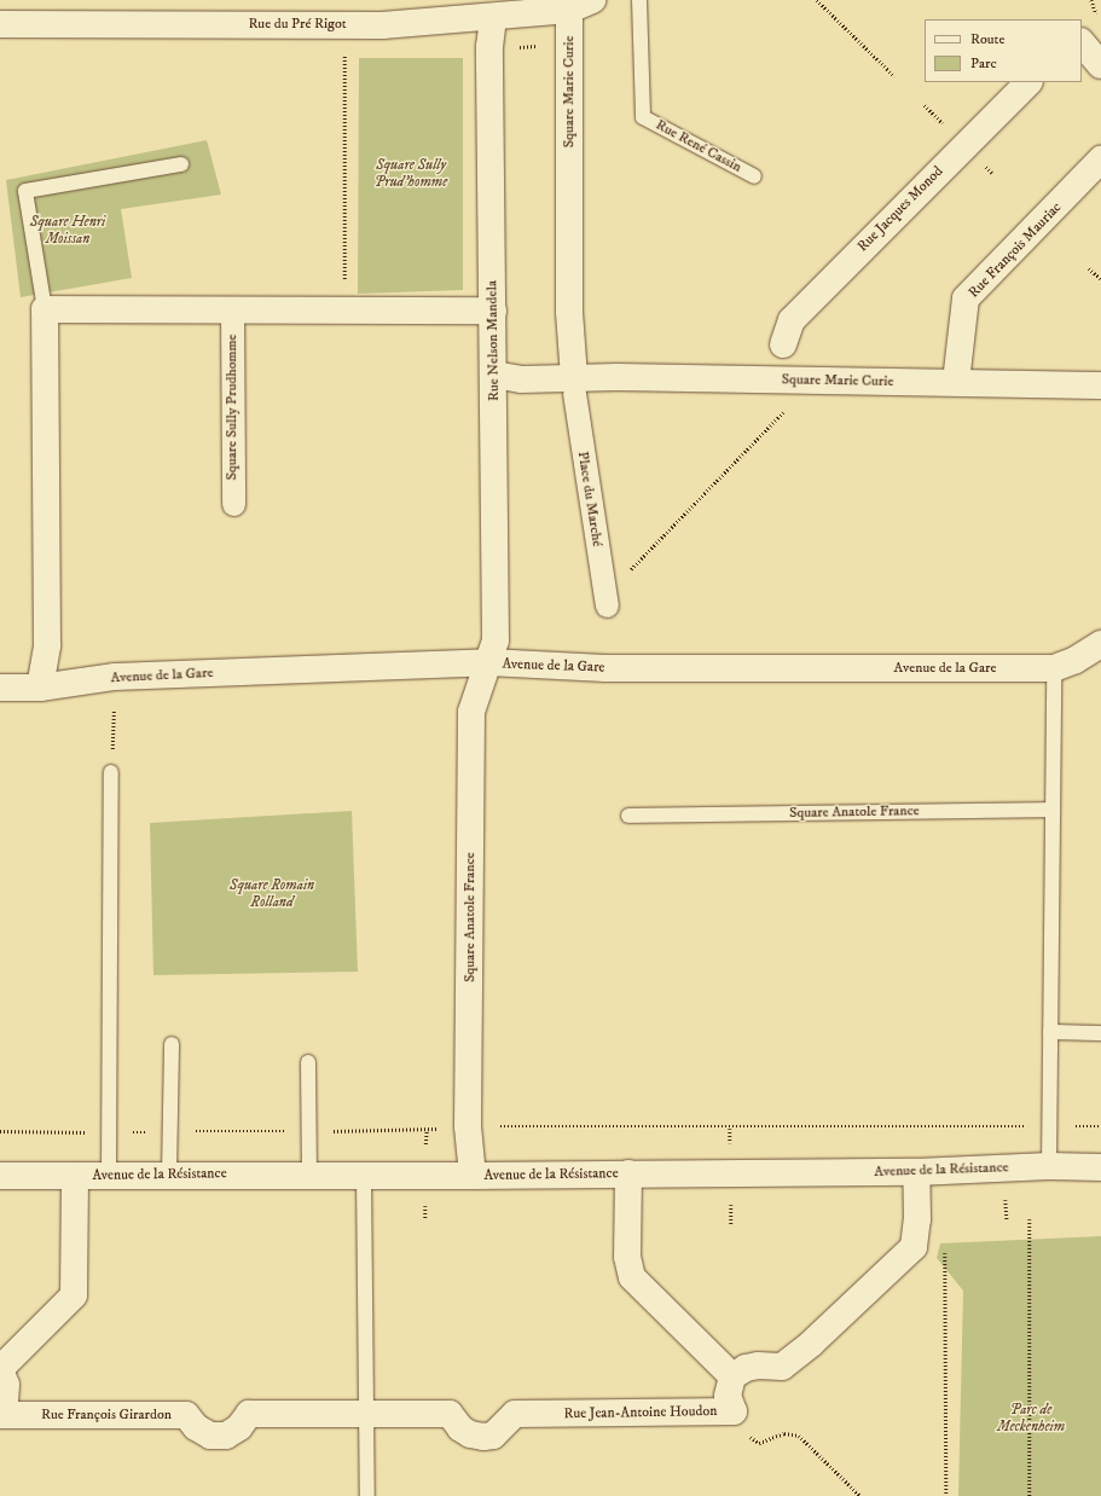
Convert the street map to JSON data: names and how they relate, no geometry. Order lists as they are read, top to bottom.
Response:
{
  "streets": {
    "street": [
      "Rue du Pré Rigot",
      "Square Marie Curie",
      "Rue Jacques Monod",
      "Rue François Mauriac",
      "Rue Nelson Mandela",
      "Square Sully Prudhomme",
      "Place du Marché",
      "Avenue de la Gare",
      "Square Anatole France",
      "Avenue de la Résistance",
      "Rue Jean-Antoine Houdon",
      "Rue François Girardon"
    ],
    "lane": ["Rue René Cassin"]
  },
  "crossings": [
    ["Rue du Pré Rigot", "Square Marie Curie"],
    ["Rue du Pré Rigot", "Rue Nelson Mandela"],
    ["Square Marie Curie", "Rue François Mauriac"],
    ["Square Marie Curie", "Rue Nelson Mandela"],
    ["Square Marie Curie", "Place du Marché"],
    ["Rue Nelson Mandela", "Avenue de la Gare"],
    ["Rue Nelson Mandela", "Square Anatole France"],
    ["Avenue de la Gare", "Square Anatole France"],
    ["Square Anatole France", "Avenue de la Résistance"],
    ["Rue Jean-Antoine Houdon", "Rue François Girardon"]
  ],
  "parks": [
    "Square Sully Prud'homme",
    "Square Henri Moissan",
    "Square Romain Rolland",
    "Parc de Meckenheim"
  ],
  "legend": ["Route", "Parc"]
}
